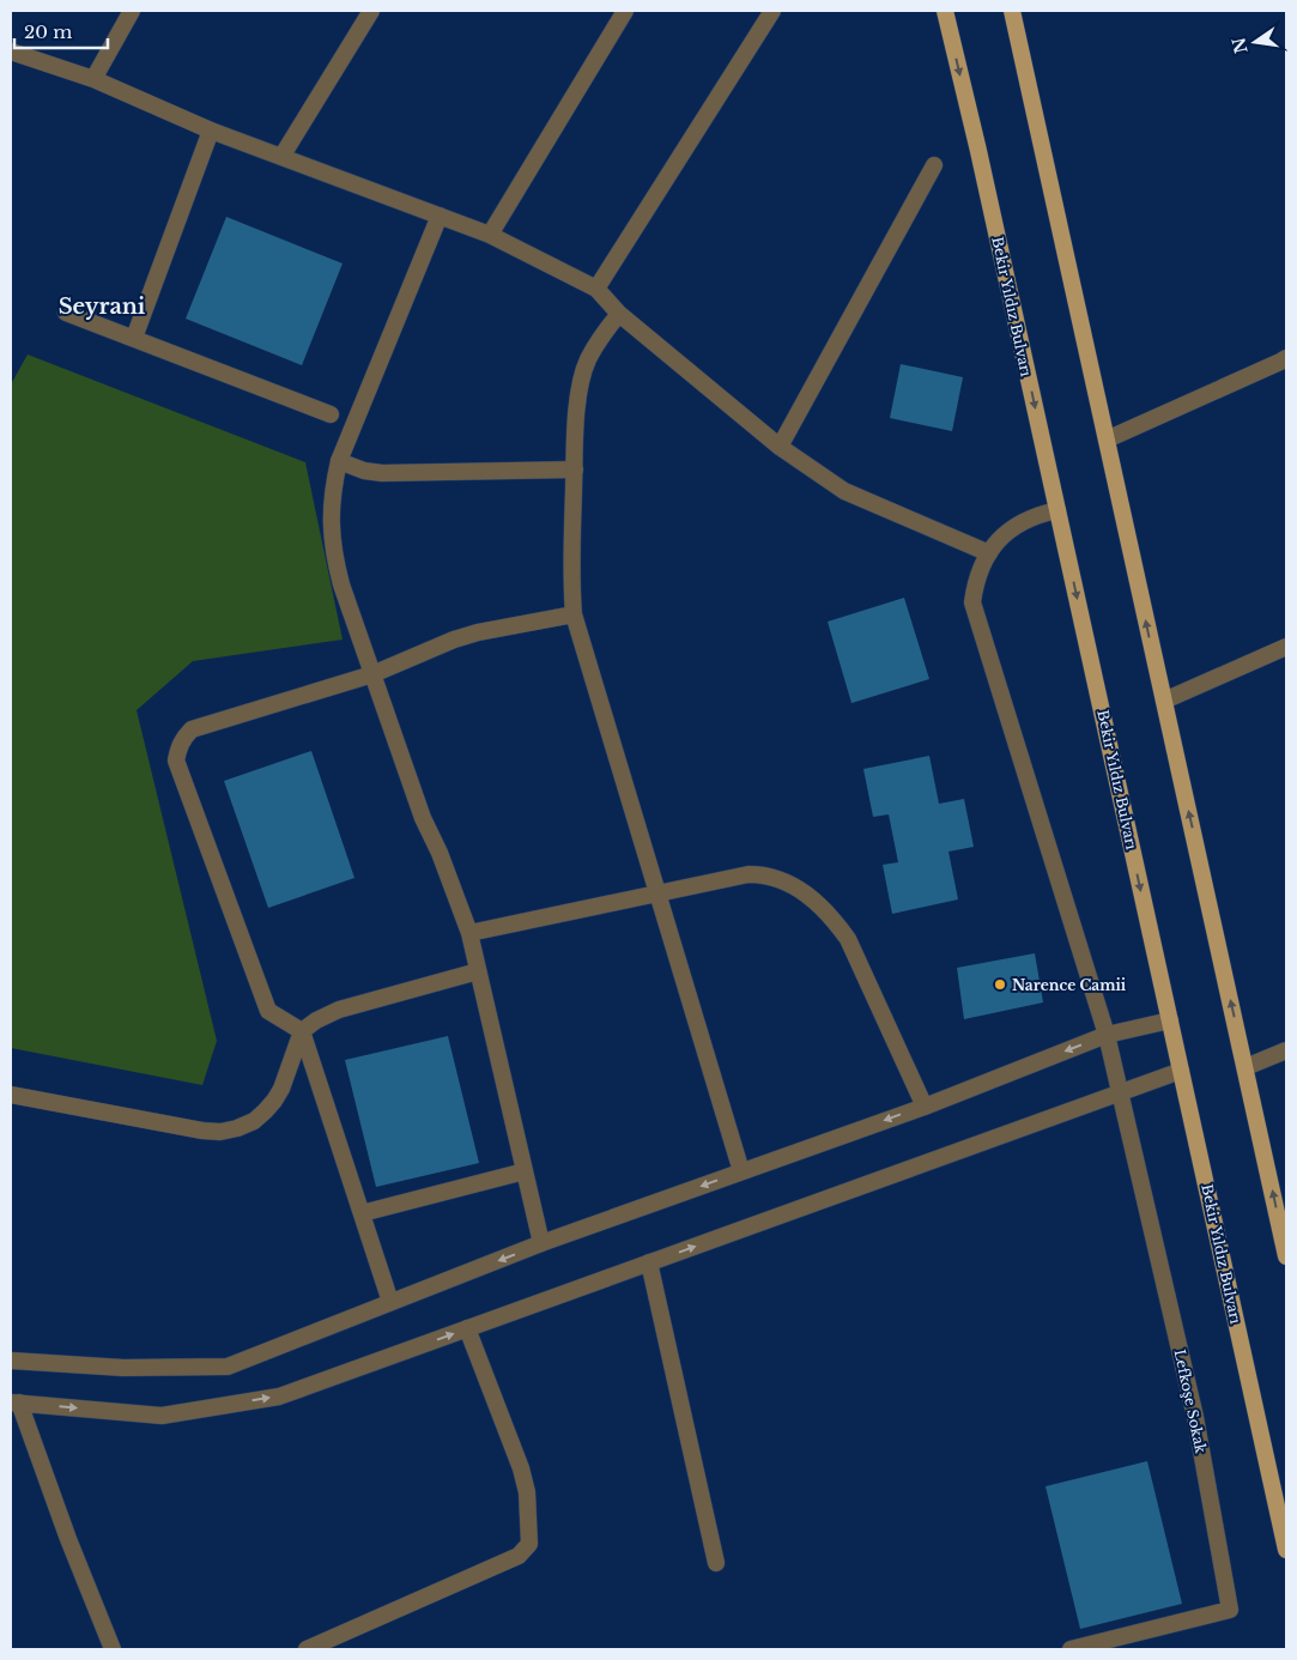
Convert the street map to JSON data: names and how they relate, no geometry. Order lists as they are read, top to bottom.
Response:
{
  "streets": {
    "main road": ["Bekir Yıldız Bulvarı"],
    "street": ["Lefkoşe Sokak"]
  },
  "crossings": [
    ["Bekir Yıldız Bulvarı", "Lefkoşe Sokak"]
  ],
  "districts": ["Seyrani"],
  "places": ["Narence Camii"],
  "scale_bar": "20 m",
  "north": "left"
}
